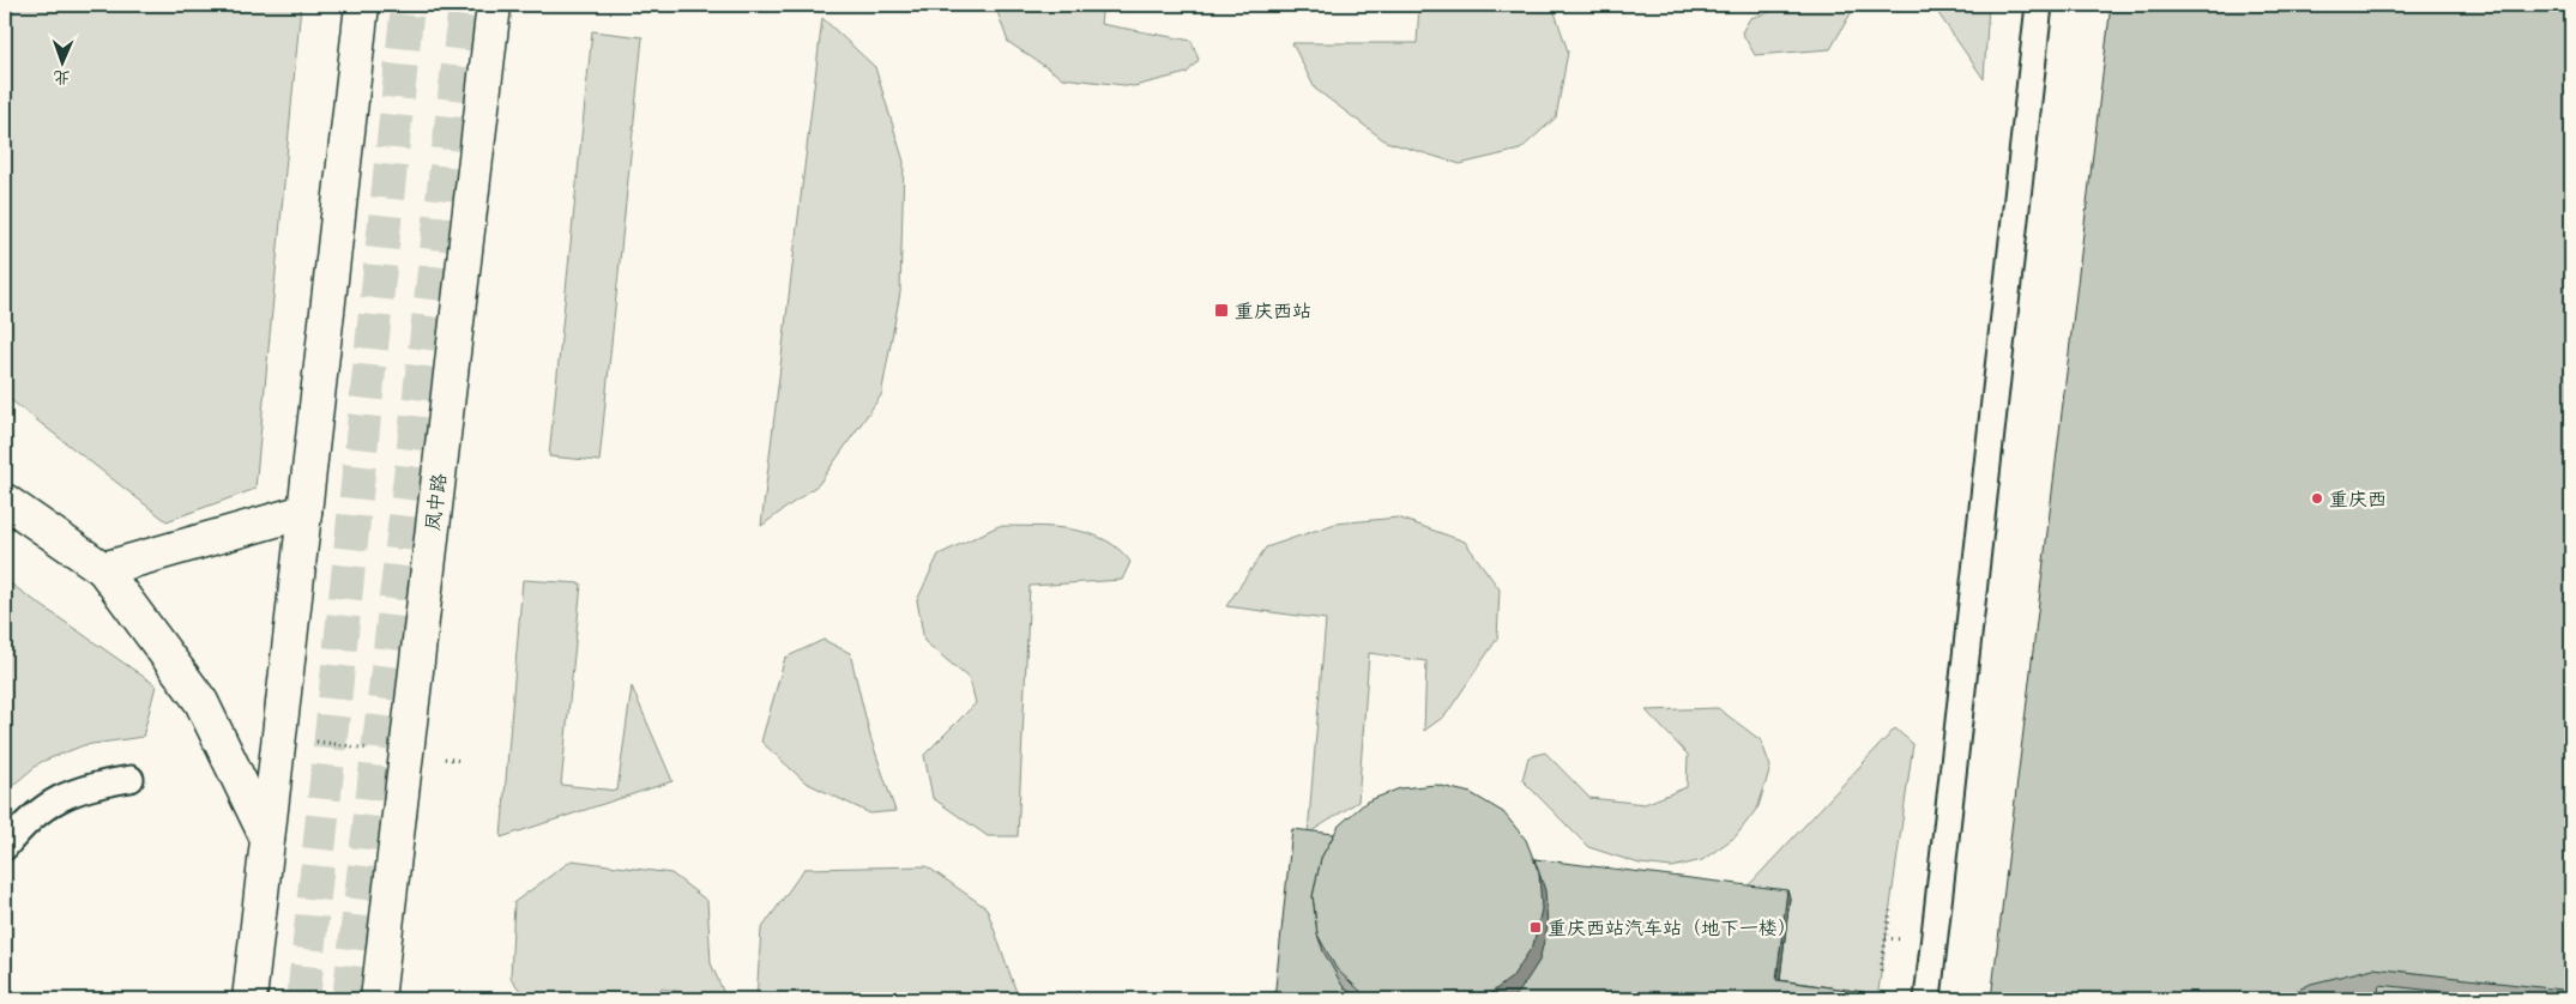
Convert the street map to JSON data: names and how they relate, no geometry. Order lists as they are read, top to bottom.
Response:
{
  "streets": {
    "main road": ["凤中路"]
  },
  "places": {
    "transit": ["重庆西站", "重庆西站汽车站（地下一楼）"],
    "other": ["重庆西"]
  },
  "north": "bottom"
}
